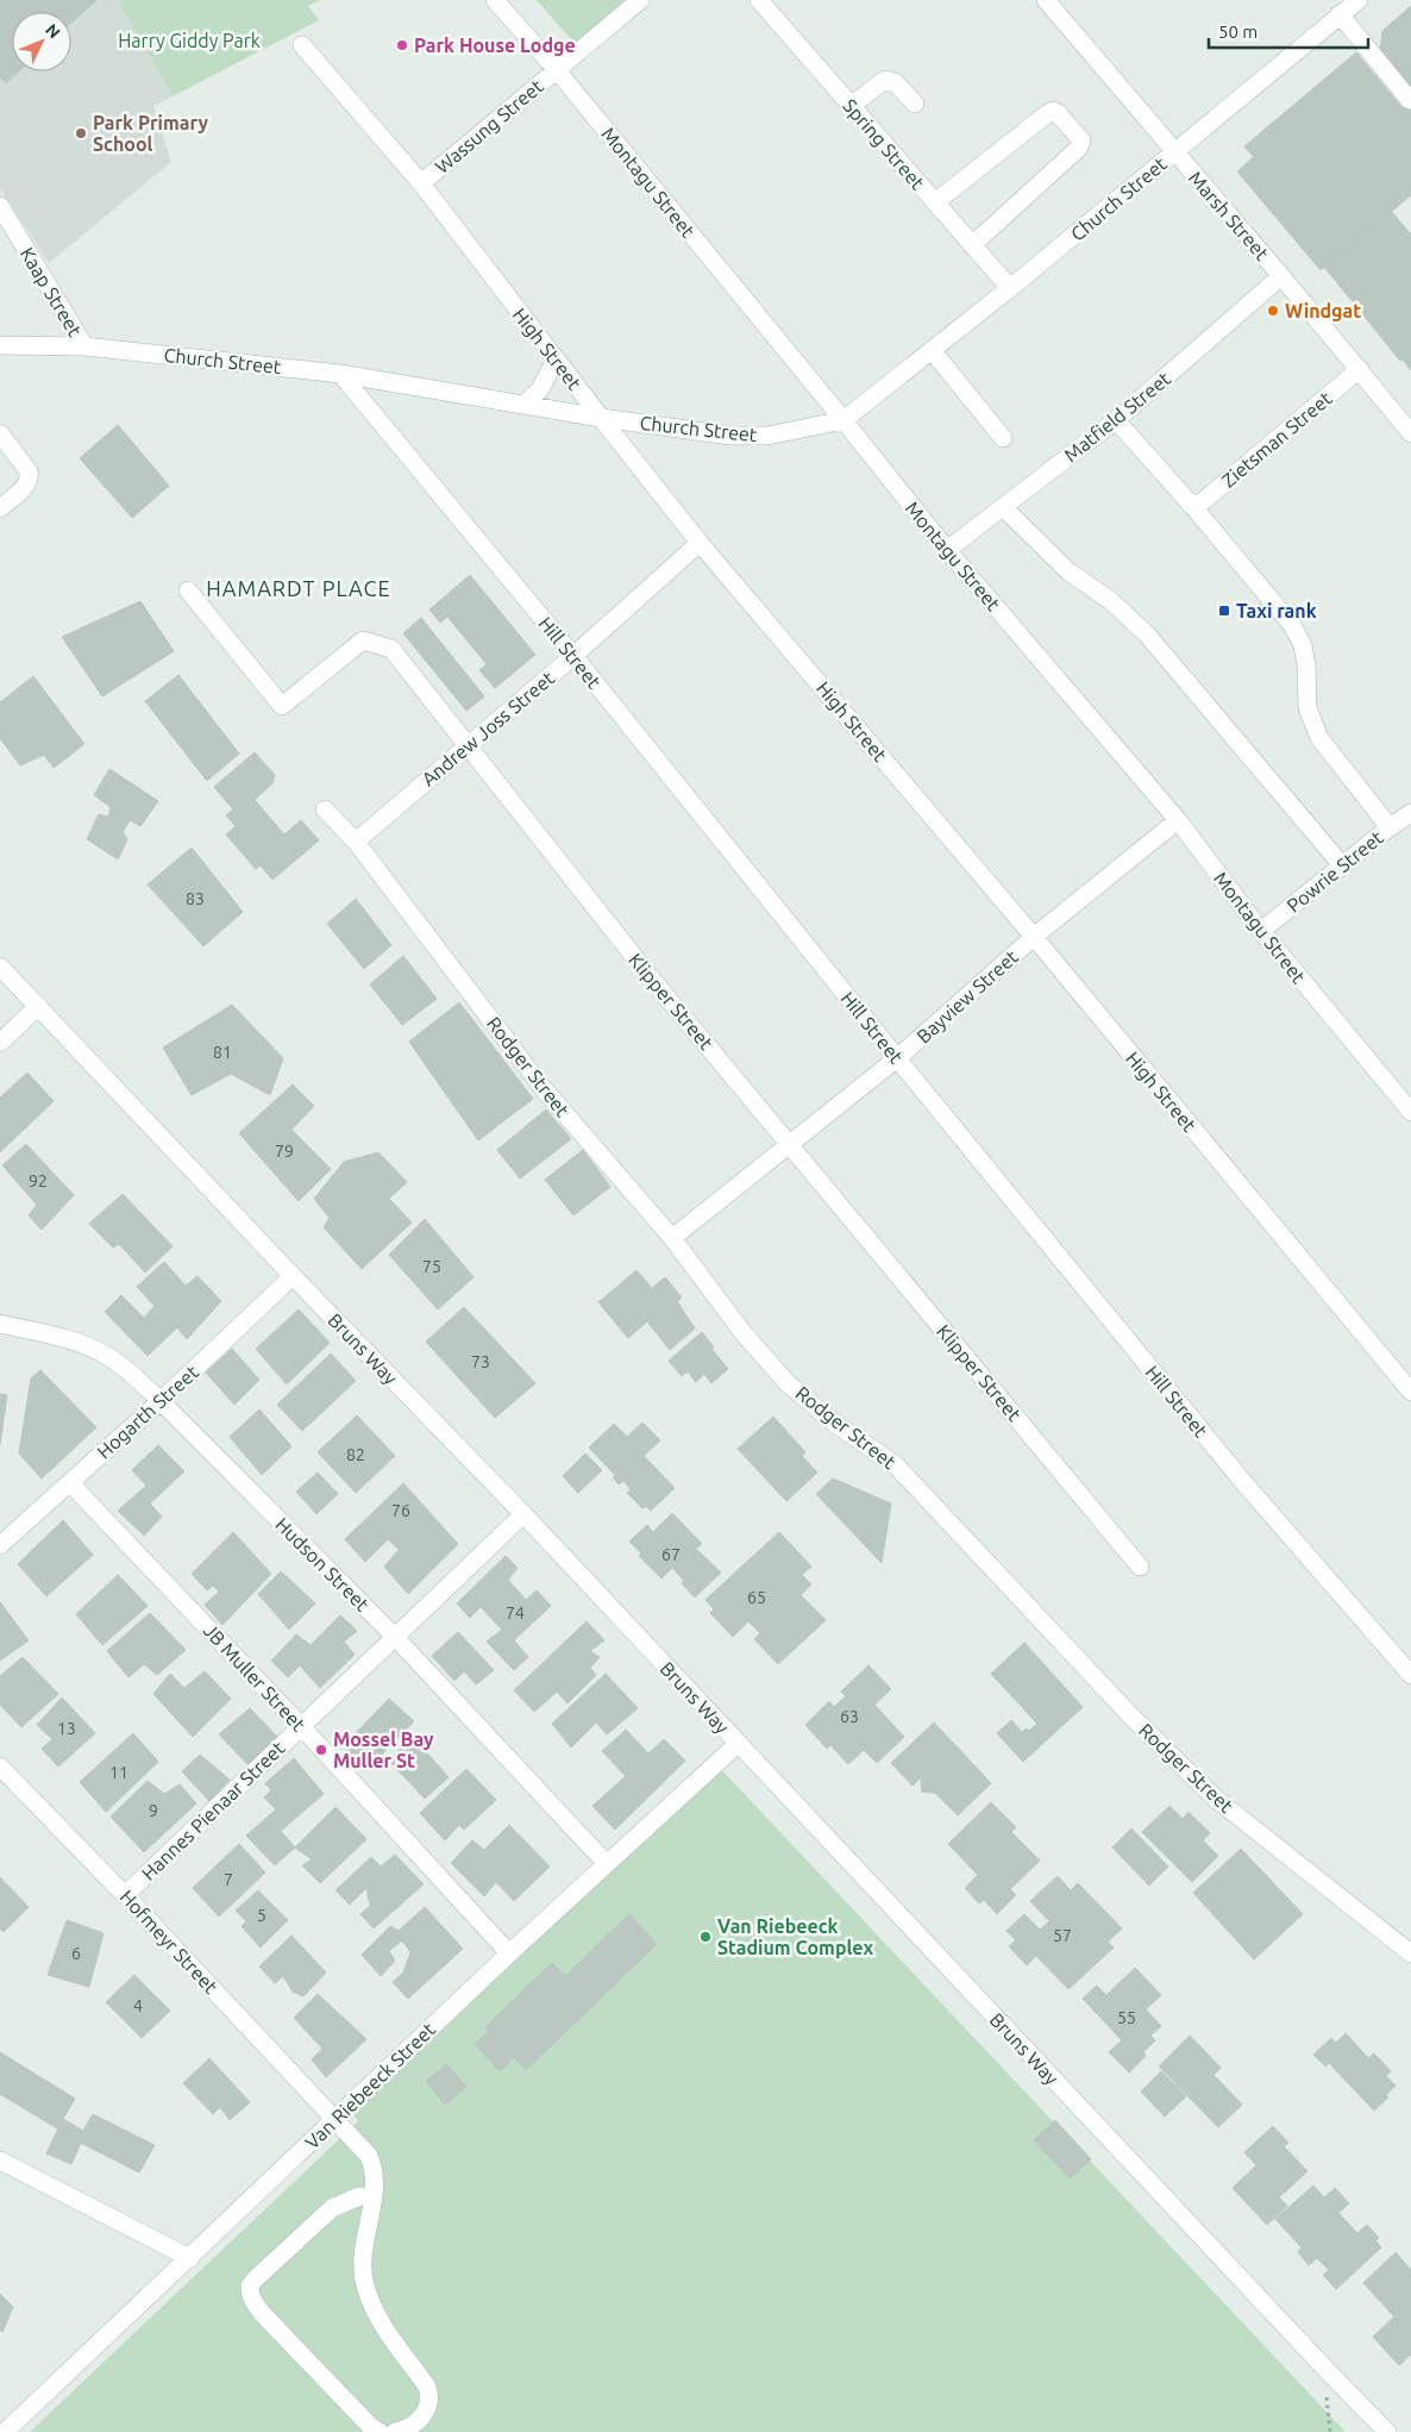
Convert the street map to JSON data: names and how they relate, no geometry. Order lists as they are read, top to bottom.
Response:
{
  "streets": {
    "street": [
      "Wassung Street",
      "Spring Street",
      "Montagu Street",
      "Church Street",
      "Marsh Street",
      "Kaap Street",
      "High Street",
      "Matfield Street",
      "Zietsman Street",
      "Hill Street",
      "Andrew Joss Street",
      "Powrie Street",
      "Bayview Street",
      "Klipper Street",
      "Rodger Street",
      "Bruns Way",
      "Hogarth Street",
      "Hudson Street",
      "JB Muller Street",
      "Hannes Pienaar Street",
      "Hofmeyr Street",
      "Van Riebeeck Street"
    ]
  },
  "crossings": [
    ["Wassung Street", "Montagu Street"],
    ["Wassung Street", "High Street"],
    ["Spring Street", "Church Street"],
    ["Montagu Street", "Church Street"],
    ["Montagu Street", "Matfield Street"],
    ["Montagu Street", "Powrie Street"],
    ["Montagu Street", "Bayview Street"],
    ["Church Street", "Marsh Street"],
    ["Church Street", "Kaap Street"],
    ["Church Street", "High Street"],
    ["Church Street", "Hill Street"],
    ["Marsh Street", "Matfield Street"],
    ["Marsh Street", "Zietsman Street"],
    ["High Street", "Andrew Joss Street"],
    ["High Street", "Bayview Street"],
    ["Hill Street", "Andrew Joss Street"],
    ["Hill Street", "Bayview Street"],
    ["Andrew Joss Street", "Klipper Street"],
    ["Andrew Joss Street", "Rodger Street"],
    ["Bayview Street", "Klipper Street"],
    ["Bayview Street", "Rodger Street"],
    ["Bruns Way", "Hogarth Street"],
    ["Bruns Way", "Hannes Pienaar Street"],
    ["Bruns Way", "Van Riebeeck Street"],
    ["Hogarth Street", "Hudson Street"],
    ["Hogarth Street", "JB Muller Street"],
    ["Hudson Street", "Hannes Pienaar Street"],
    ["Hudson Street", "Van Riebeeck Street"],
    ["JB Muller Street", "Hannes Pienaar Street"],
    ["JB Muller Street", "Van Riebeeck Street"],
    ["Hannes Pienaar Street", "Hofmeyr Street"],
    ["Hofmeyr Street", "Van Riebeeck Street"]
  ],
  "districts": ["HAMARDT PLACE"],
  "parks": ["Harry Giddy Park"],
  "places": {
    "other": [
      "Park House Lodge",
      "Park Primary School",
      "Windgat",
      "Mossel Bay Muller St",
      "Van Riebeeck Stadium Complex"
    ],
    "transit": ["Taxi rank"]
  },
  "house_numbers": [
    "83",
    "81",
    "79",
    "92",
    "75",
    "73",
    "82",
    "76",
    "67",
    "65",
    "74",
    "63",
    "13",
    "11",
    "9",
    "7",
    "5",
    "57",
    "6",
    "4",
    "55"
  ],
  "scale_bar": "50 m",
  "north": "top right"
}
